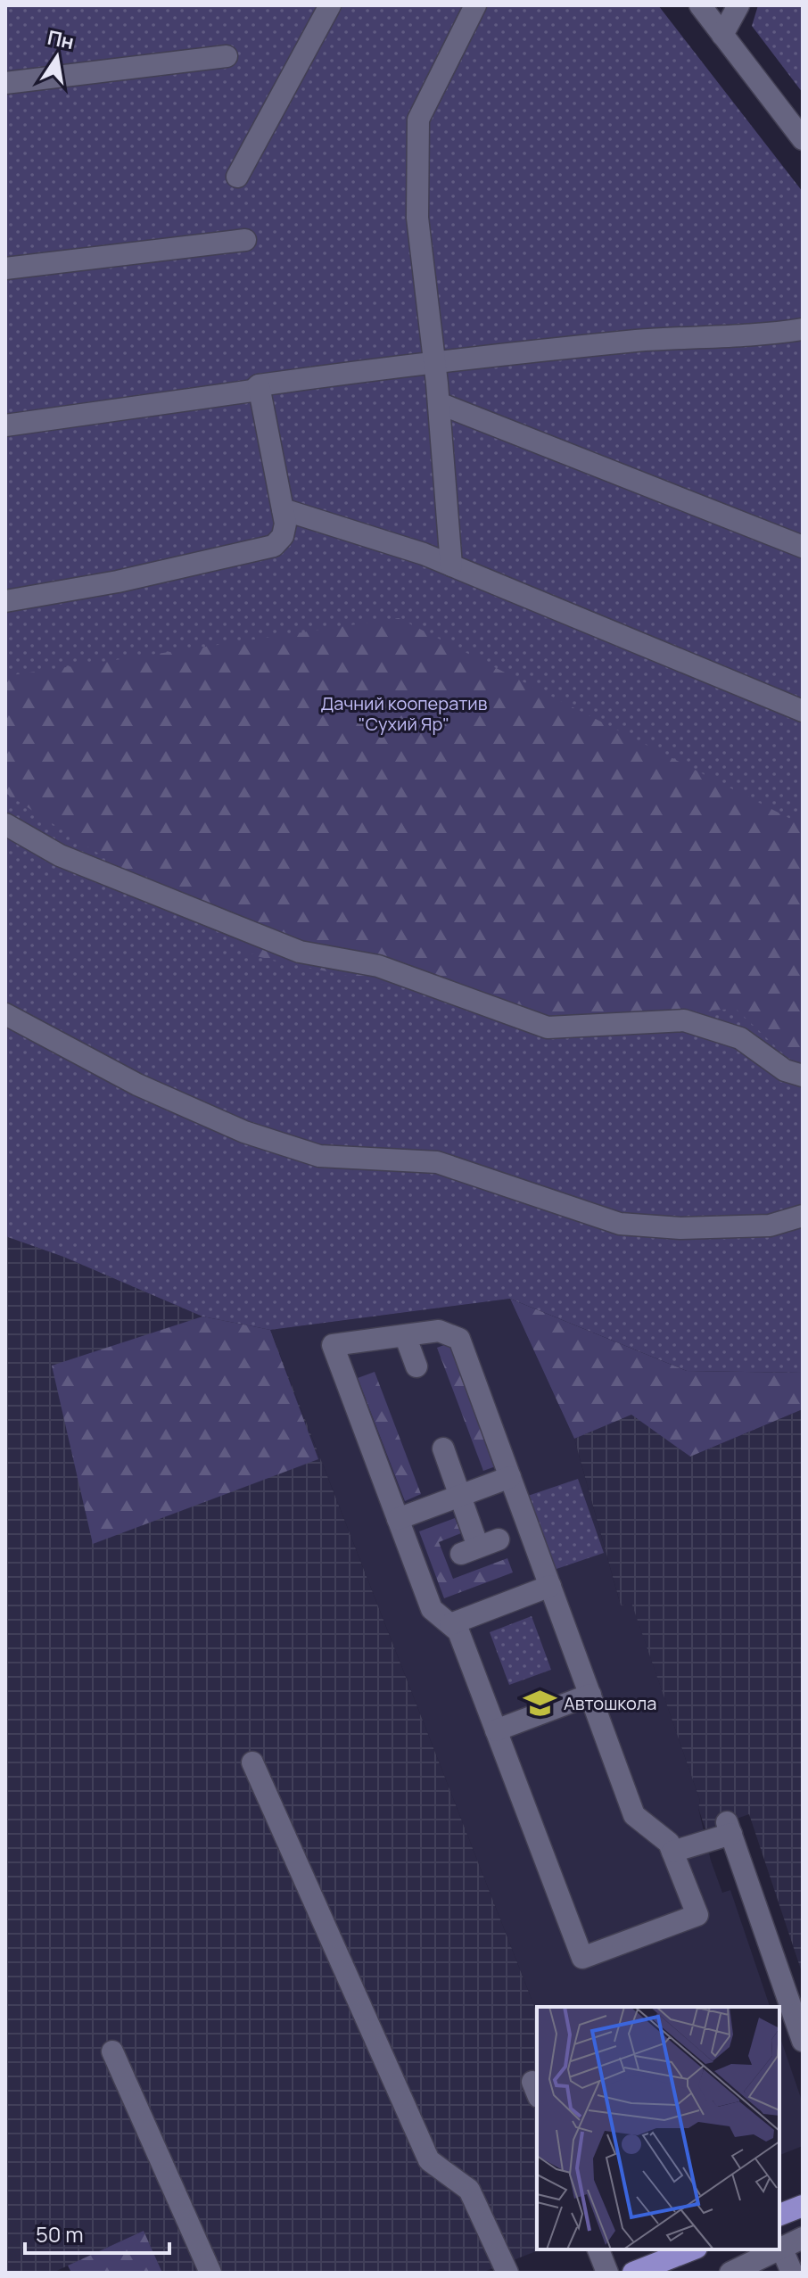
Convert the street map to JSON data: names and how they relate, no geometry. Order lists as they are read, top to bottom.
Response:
{
  "parks": ["Дачний кооператив \"Сухий Яр\""],
  "places": {
    "school or university": ["Автошкола"]
  },
  "scale_bar": "50 m",
  "north": "top"
}
